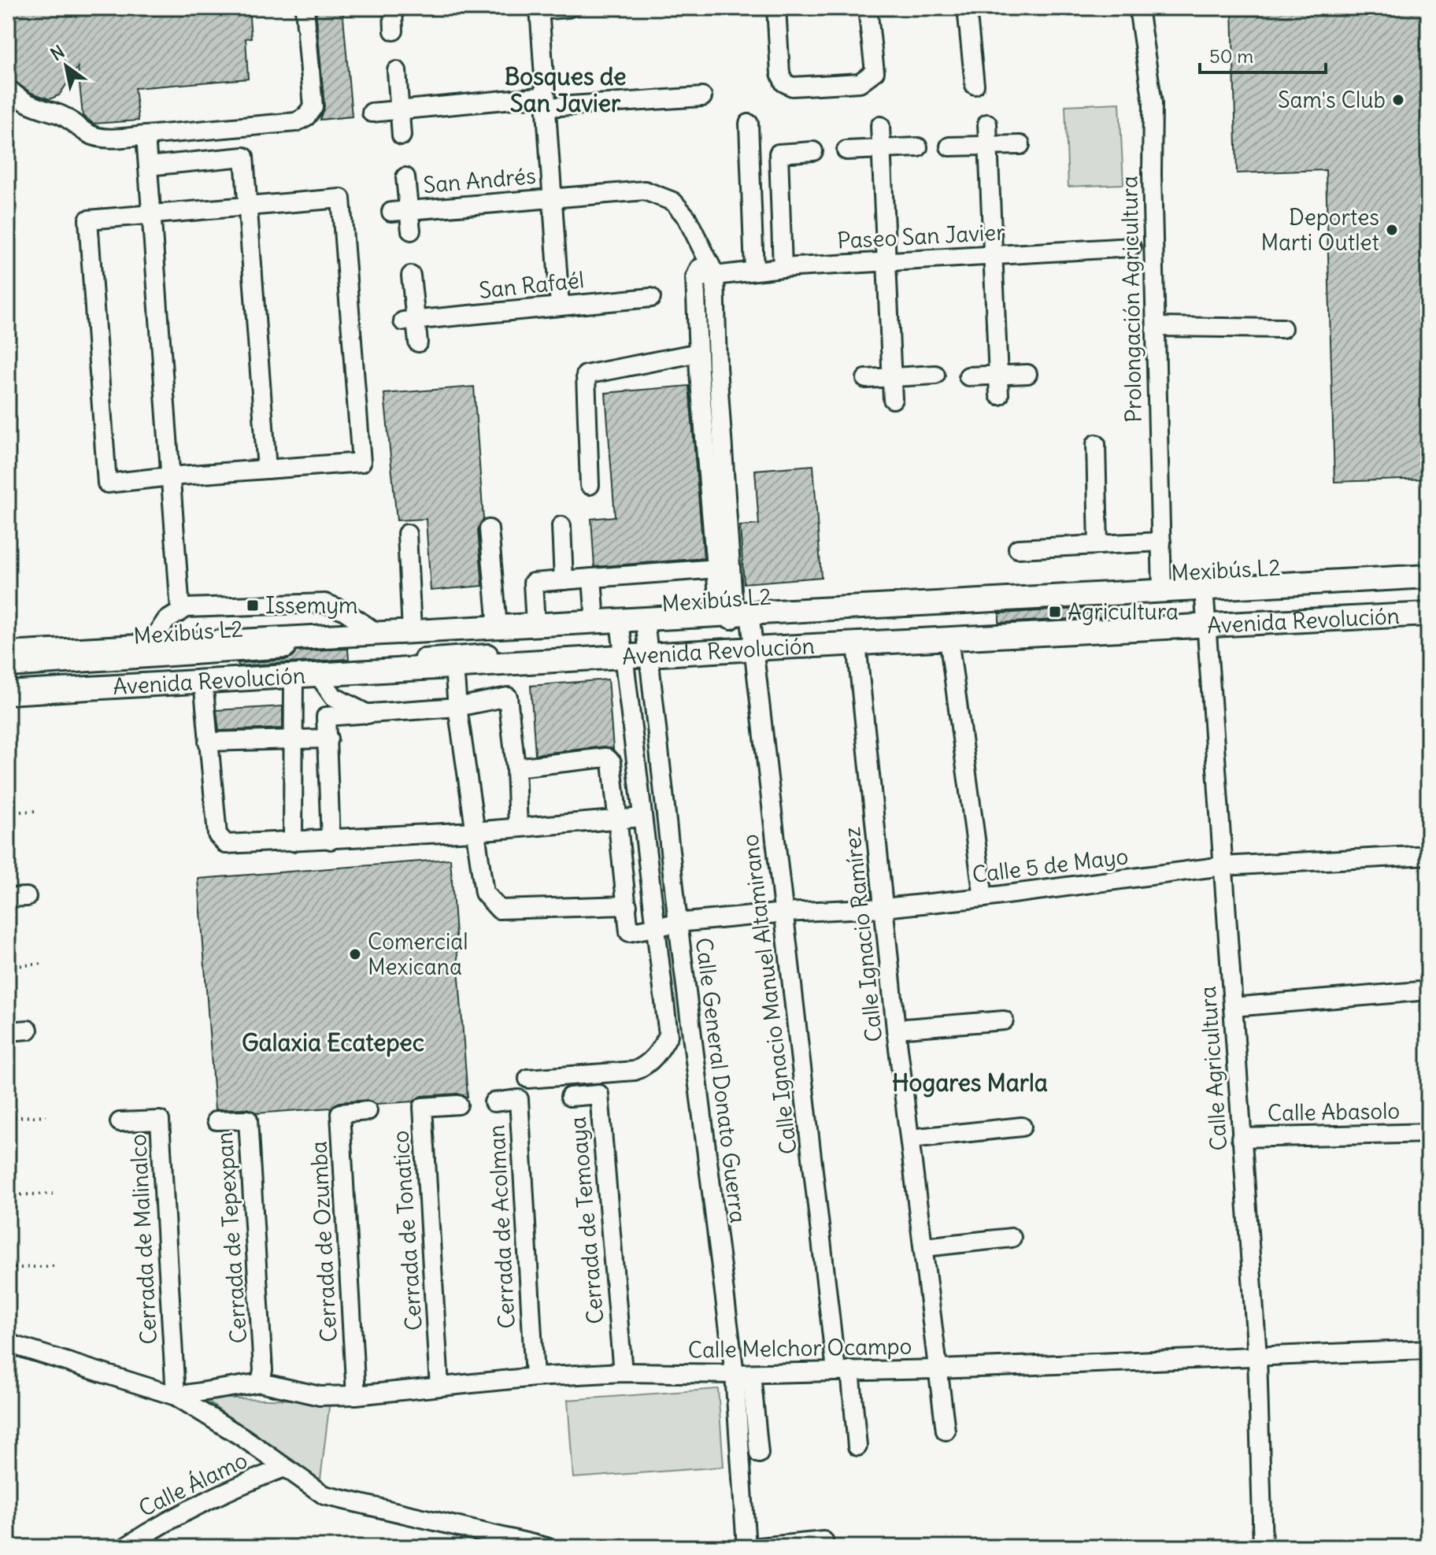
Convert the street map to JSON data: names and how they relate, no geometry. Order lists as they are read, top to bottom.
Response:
{
  "streets": {
    "main road": ["Avenida Revolución"],
    "street": [
      "San Andrés",
      "Paseo San Javier",
      "San Rafaél",
      "Prolongación Agricultura",
      "Mexibús L2",
      "Calle 5 de Mayo",
      "Calle Ignacio Ramírez",
      "Calle Ignacio Manuel Altamirano",
      "Calle Agricultura",
      "Calle General Donato Guerra",
      "Calle Abasolo",
      "Cerrada de Temoaya",
      "Cerrada de Acolman",
      "Cerrada de Tonatico",
      "Cerrada de Tepexpan",
      "Cerrada de Malinalco",
      "Cerrada de Ozumba",
      "Calle Melchor Ocampo",
      "Calle Álamo"
    ]
  },
  "crossings": [
    ["Prolongación Agricultura", "Avenida Revolución"],
    ["Mexibús L2", "Avenida Revolución"],
    ["Mexibús L2", "Calle Ignacio Manuel Altamirano"],
    ["Mexibús L2", "Calle Agricultura"],
    ["Avenida Revolución", "Calle Ignacio Ramírez"],
    ["Avenida Revolución", "Calle Ignacio Manuel Altamirano"],
    ["Avenida Revolución", "Calle Agricultura"],
    ["Avenida Revolución", "Calle General Donato Guerra"],
    ["Calle 5 de Mayo", "Calle Ignacio Ramírez"],
    ["Calle 5 de Mayo", "Calle Ignacio Manuel Altamirano"],
    ["Calle 5 de Mayo", "Calle Agricultura"],
    ["Calle 5 de Mayo", "Calle General Donato Guerra"],
    ["Calle Ignacio Ramírez", "Calle Melchor Ocampo"],
    ["Calle Ignacio Manuel Altamirano", "Calle Melchor Ocampo"],
    ["Calle Agricultura", "Calle Abasolo"],
    ["Calle Agricultura", "Calle Melchor Ocampo"],
    ["Calle General Donato Guerra", "Calle Melchor Ocampo"],
    ["Cerrada de Temoaya", "Calle Melchor Ocampo"],
    ["Cerrada de Acolman", "Calle Melchor Ocampo"],
    ["Cerrada de Tonatico", "Calle Melchor Ocampo"],
    ["Cerrada de Tepexpan", "Calle Melchor Ocampo"],
    ["Cerrada de Malinalco", "Calle Melchor Ocampo"],
    ["Cerrada de Ozumba", "Calle Melchor Ocampo"]
  ],
  "districts": ["Bosques de San Javier", "Galaxia Ecatepec", "Hogares Marla"],
  "places": {
    "other": ["Sam's Club", "Deportes Marti Outlet", "Comercial Mexicana"],
    "transit": ["Issemym", "Agricultura"]
  },
  "scale_bar": "50 m",
  "north": "top left"
}
